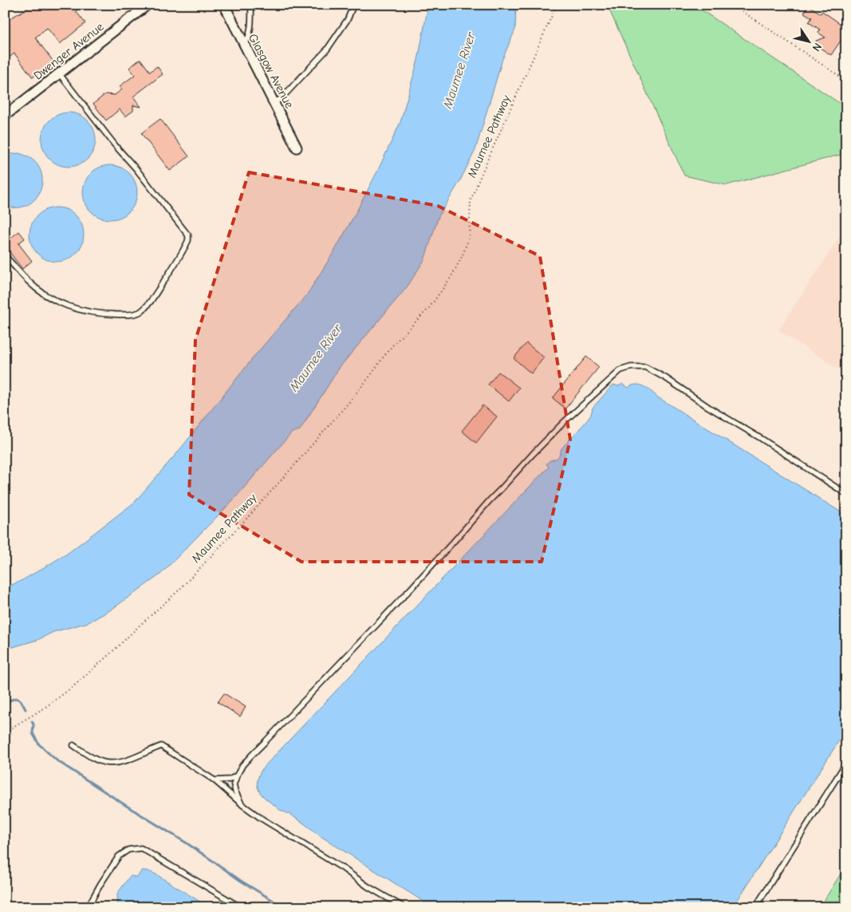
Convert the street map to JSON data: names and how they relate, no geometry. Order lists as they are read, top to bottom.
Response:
{
  "streets": {
    "street": ["Dwenger Avenue", "Glasgow Avenue"],
    "path": ["Maumee Pathway"]
  },
  "water": ["Maumee River"],
  "north": "bottom right"
}
